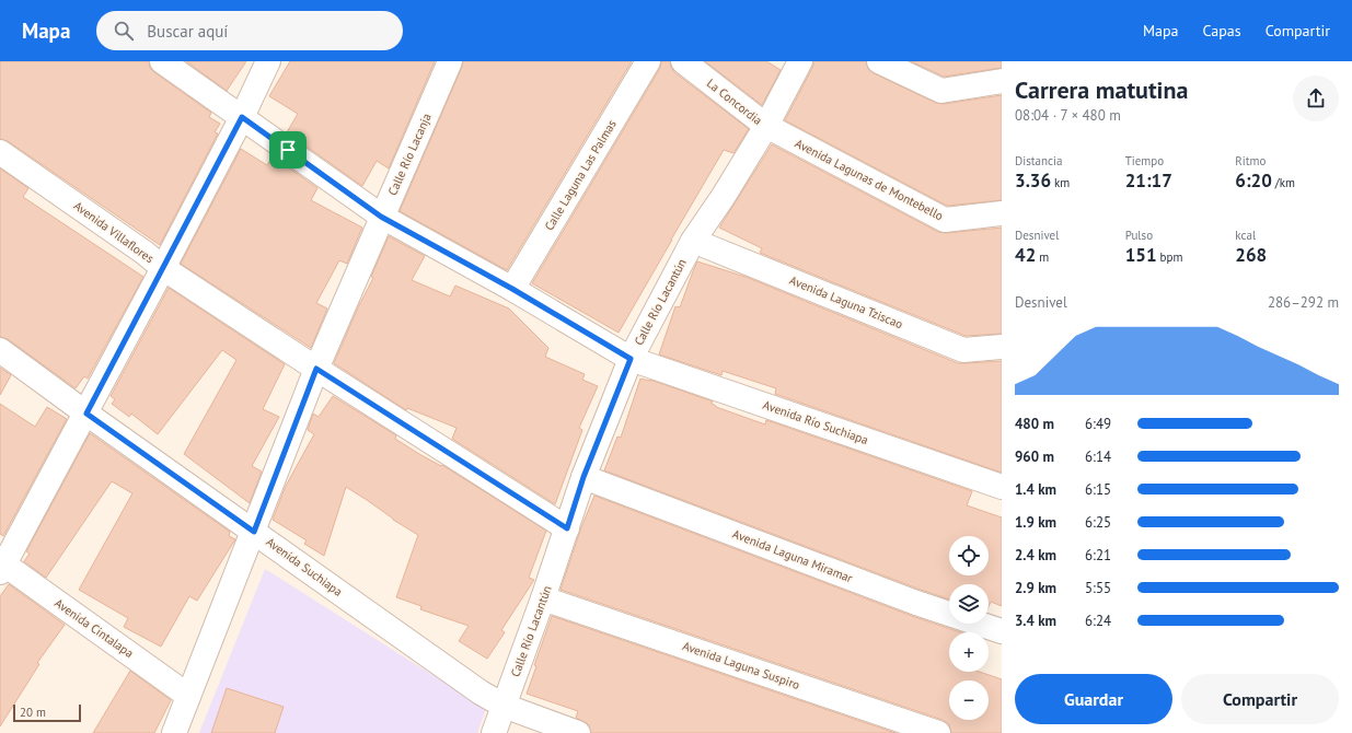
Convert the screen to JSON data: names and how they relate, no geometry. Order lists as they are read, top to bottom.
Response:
{
  "streets": {
    "street": [
      "La Concordia",
      "Calle Río Lacanja",
      "Calle Laguna Las Palmas",
      "Avenida Lagunas de Montebello",
      "Avenida Villaflores",
      "Calle Río Lacantún",
      "Avenida Laguna Tziscao",
      "Avenida Río Suchiapa",
      "Avenida Laguna Miramar",
      "Avenida Suchiapa",
      "Avenida Cintalapa",
      "Avenida Laguna Suspiro"
    ]
  },
  "crossings": [
    ["La Concordia", "Avenida Lagunas de Montebello"],
    ["La Concordia", "Calle Río Lacantún"],
    ["Calle Río Lacanja", "Avenida Villaflores"],
    ["Calle Río Lacanja", "Avenida Río Suchiapa"],
    ["Calle Río Lacanja", "Avenida Suchiapa"],
    ["Calle Río Lacanja", "Avenida Cintalapa"],
    ["Calle Laguna Las Palmas", "Avenida Río Suchiapa"],
    ["Avenida Lagunas de Montebello", "Calle Río Lacantún"],
    ["Avenida Villaflores", "Calle Río Lacantún"],
    ["Calle Río Lacantún", "Avenida Laguna Tziscao"],
    ["Calle Río Lacantún", "Avenida Río Suchiapa"],
    ["Calle Río Lacantún", "Avenida Laguna Miramar"],
    ["Calle Río Lacantún", "Avenida Suchiapa"],
    ["Calle Río Lacantún", "Avenida Laguna Suspiro"]
  ],
  "scale_bar": "20 m",
  "page": {
    "header": "Mapa",
    "search": "Buscar aquí",
    "nav": ["Mapa", "Capas", "Compartir"],
    "heading": ["Carrera matutina", "08:04 · 7 × 480 m"],
    "stats": [
      ["Distancia", "3.36 km"],
      ["Tiempo", "21:17"],
      ["Ritmo", "6:20 /km"],
      ["Desnivel", "42 m"],
      ["Pulso", "151 bpm"],
      ["kcal", "268"]
    ],
    "chart": ["Desnivel", "286–292 m"],
    "list": [
      {
        "name": "480 m",
        "note": "6:49"
      },
      {
        "name": "960 m",
        "note": "6:14"
      },
      {
        "name": "1.4 km",
        "note": "6:15"
      },
      {
        "name": "1.9 km",
        "note": "6:25"
      },
      {
        "name": "2.4 km",
        "note": "6:21"
      },
      {
        "name": "2.9 km",
        "note": "5:55"
      },
      {
        "name": "3.4 km",
        "note": "6:24"
      }
    ],
    "map_buttons": ["+", "−"],
    "buttons": ["Guardar", "Compartir"],
    "scale": "20 m"
  }
}
